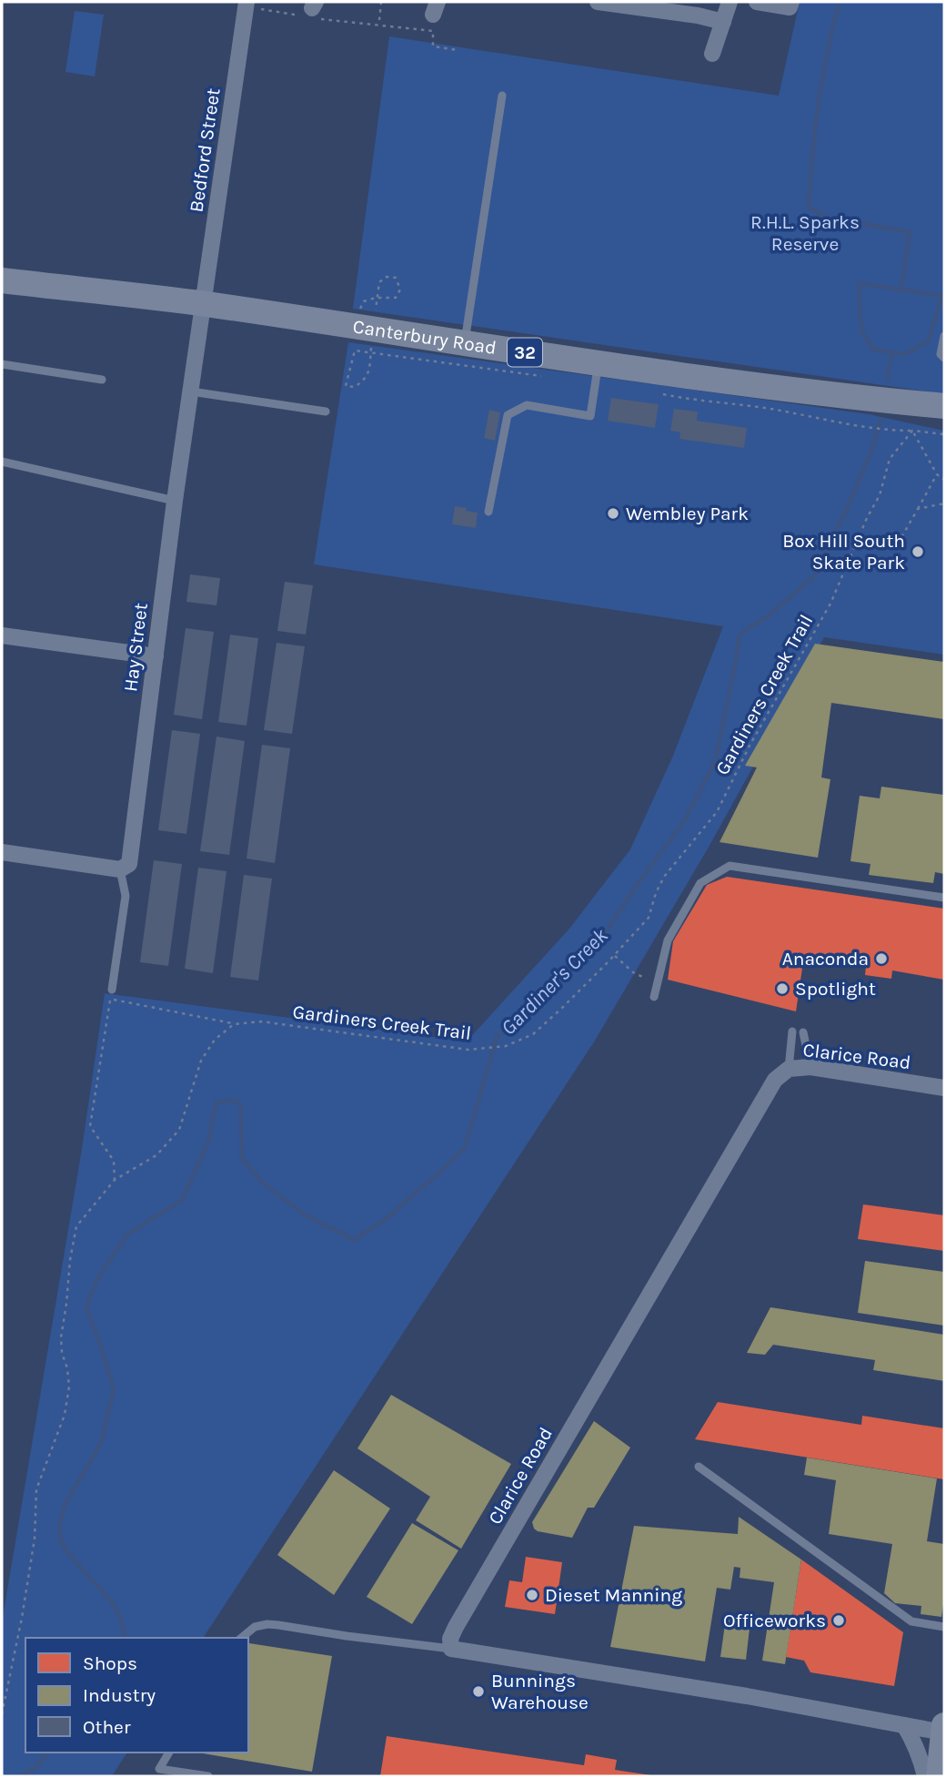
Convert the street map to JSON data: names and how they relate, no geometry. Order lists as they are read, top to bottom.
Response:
{
  "streets": {
    "main road": ["Canterbury Road", "32"],
    "street": ["Bedford Street", "Hay Street", "Clarice Road"],
    "path": ["Gardiners Creek Trail"]
  },
  "crossings": [
    ["Bedford Street", "Canterbury Road"],
    ["Bedford Street", "Hay Street"],
    ["Canterbury Road", "Hay Street"]
  ],
  "water": ["Gardiner's Creek"],
  "parks": ["R.H.L. Sparks Reserve"],
  "places": [
    "Wembley Park",
    "Box Hill South Skate Park",
    "Anaconda",
    "Spotlight",
    "Dieset Manning",
    "Officeworks",
    "Bunnings Warehouse"
  ],
  "legend": ["Shops", "Industry", "Other"]
}
